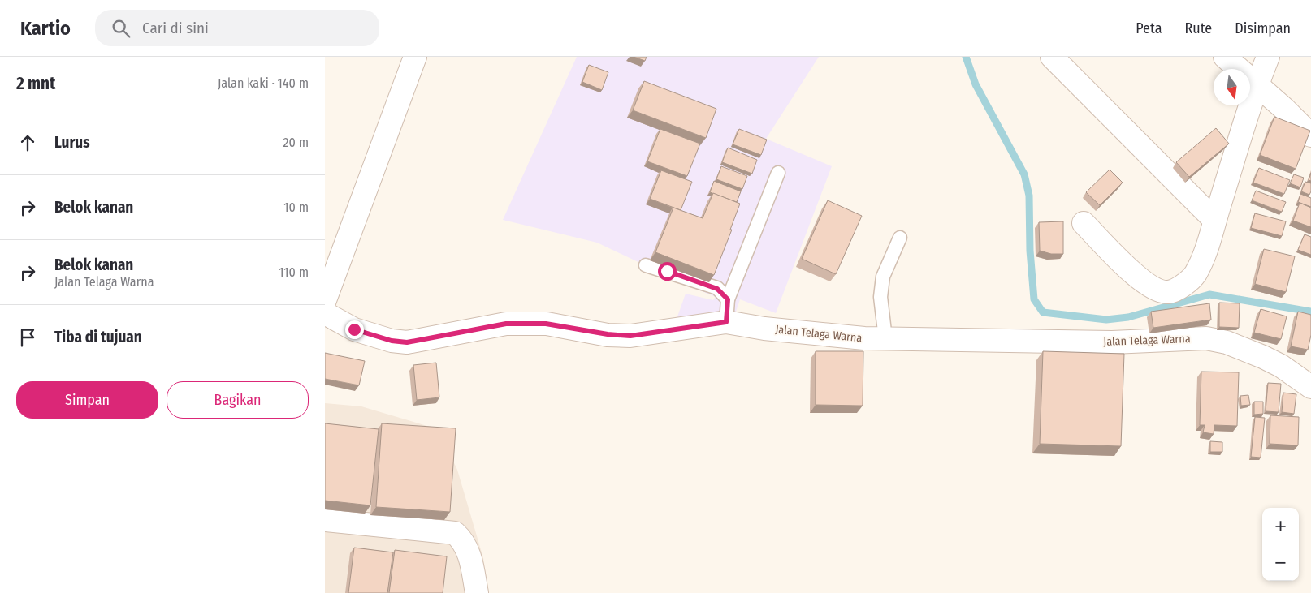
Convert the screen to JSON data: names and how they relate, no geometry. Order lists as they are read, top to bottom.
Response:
{
  "streets": {
    "street": ["Jalan Telaga Warna"]
  },
  "north": "bottom",
  "page": {
    "header": "Kartio",
    "search": "Cari di sini",
    "nav": ["Peta", "Rute", "Disimpan"],
    "heading": ["2 mnt", "Jalan kaki · 140 m"],
    "list": [
      ["Lurus", "20 m"],
      ["Belok kanan", "10 m"],
      ["Belok kanan", "Jalan Telaga Warna", "110 m"],
      "Tiba di tujuan"
    ],
    "buttons": ["Simpan", "Bagikan"],
    "map_buttons": ["+", "−"]
  }
}
